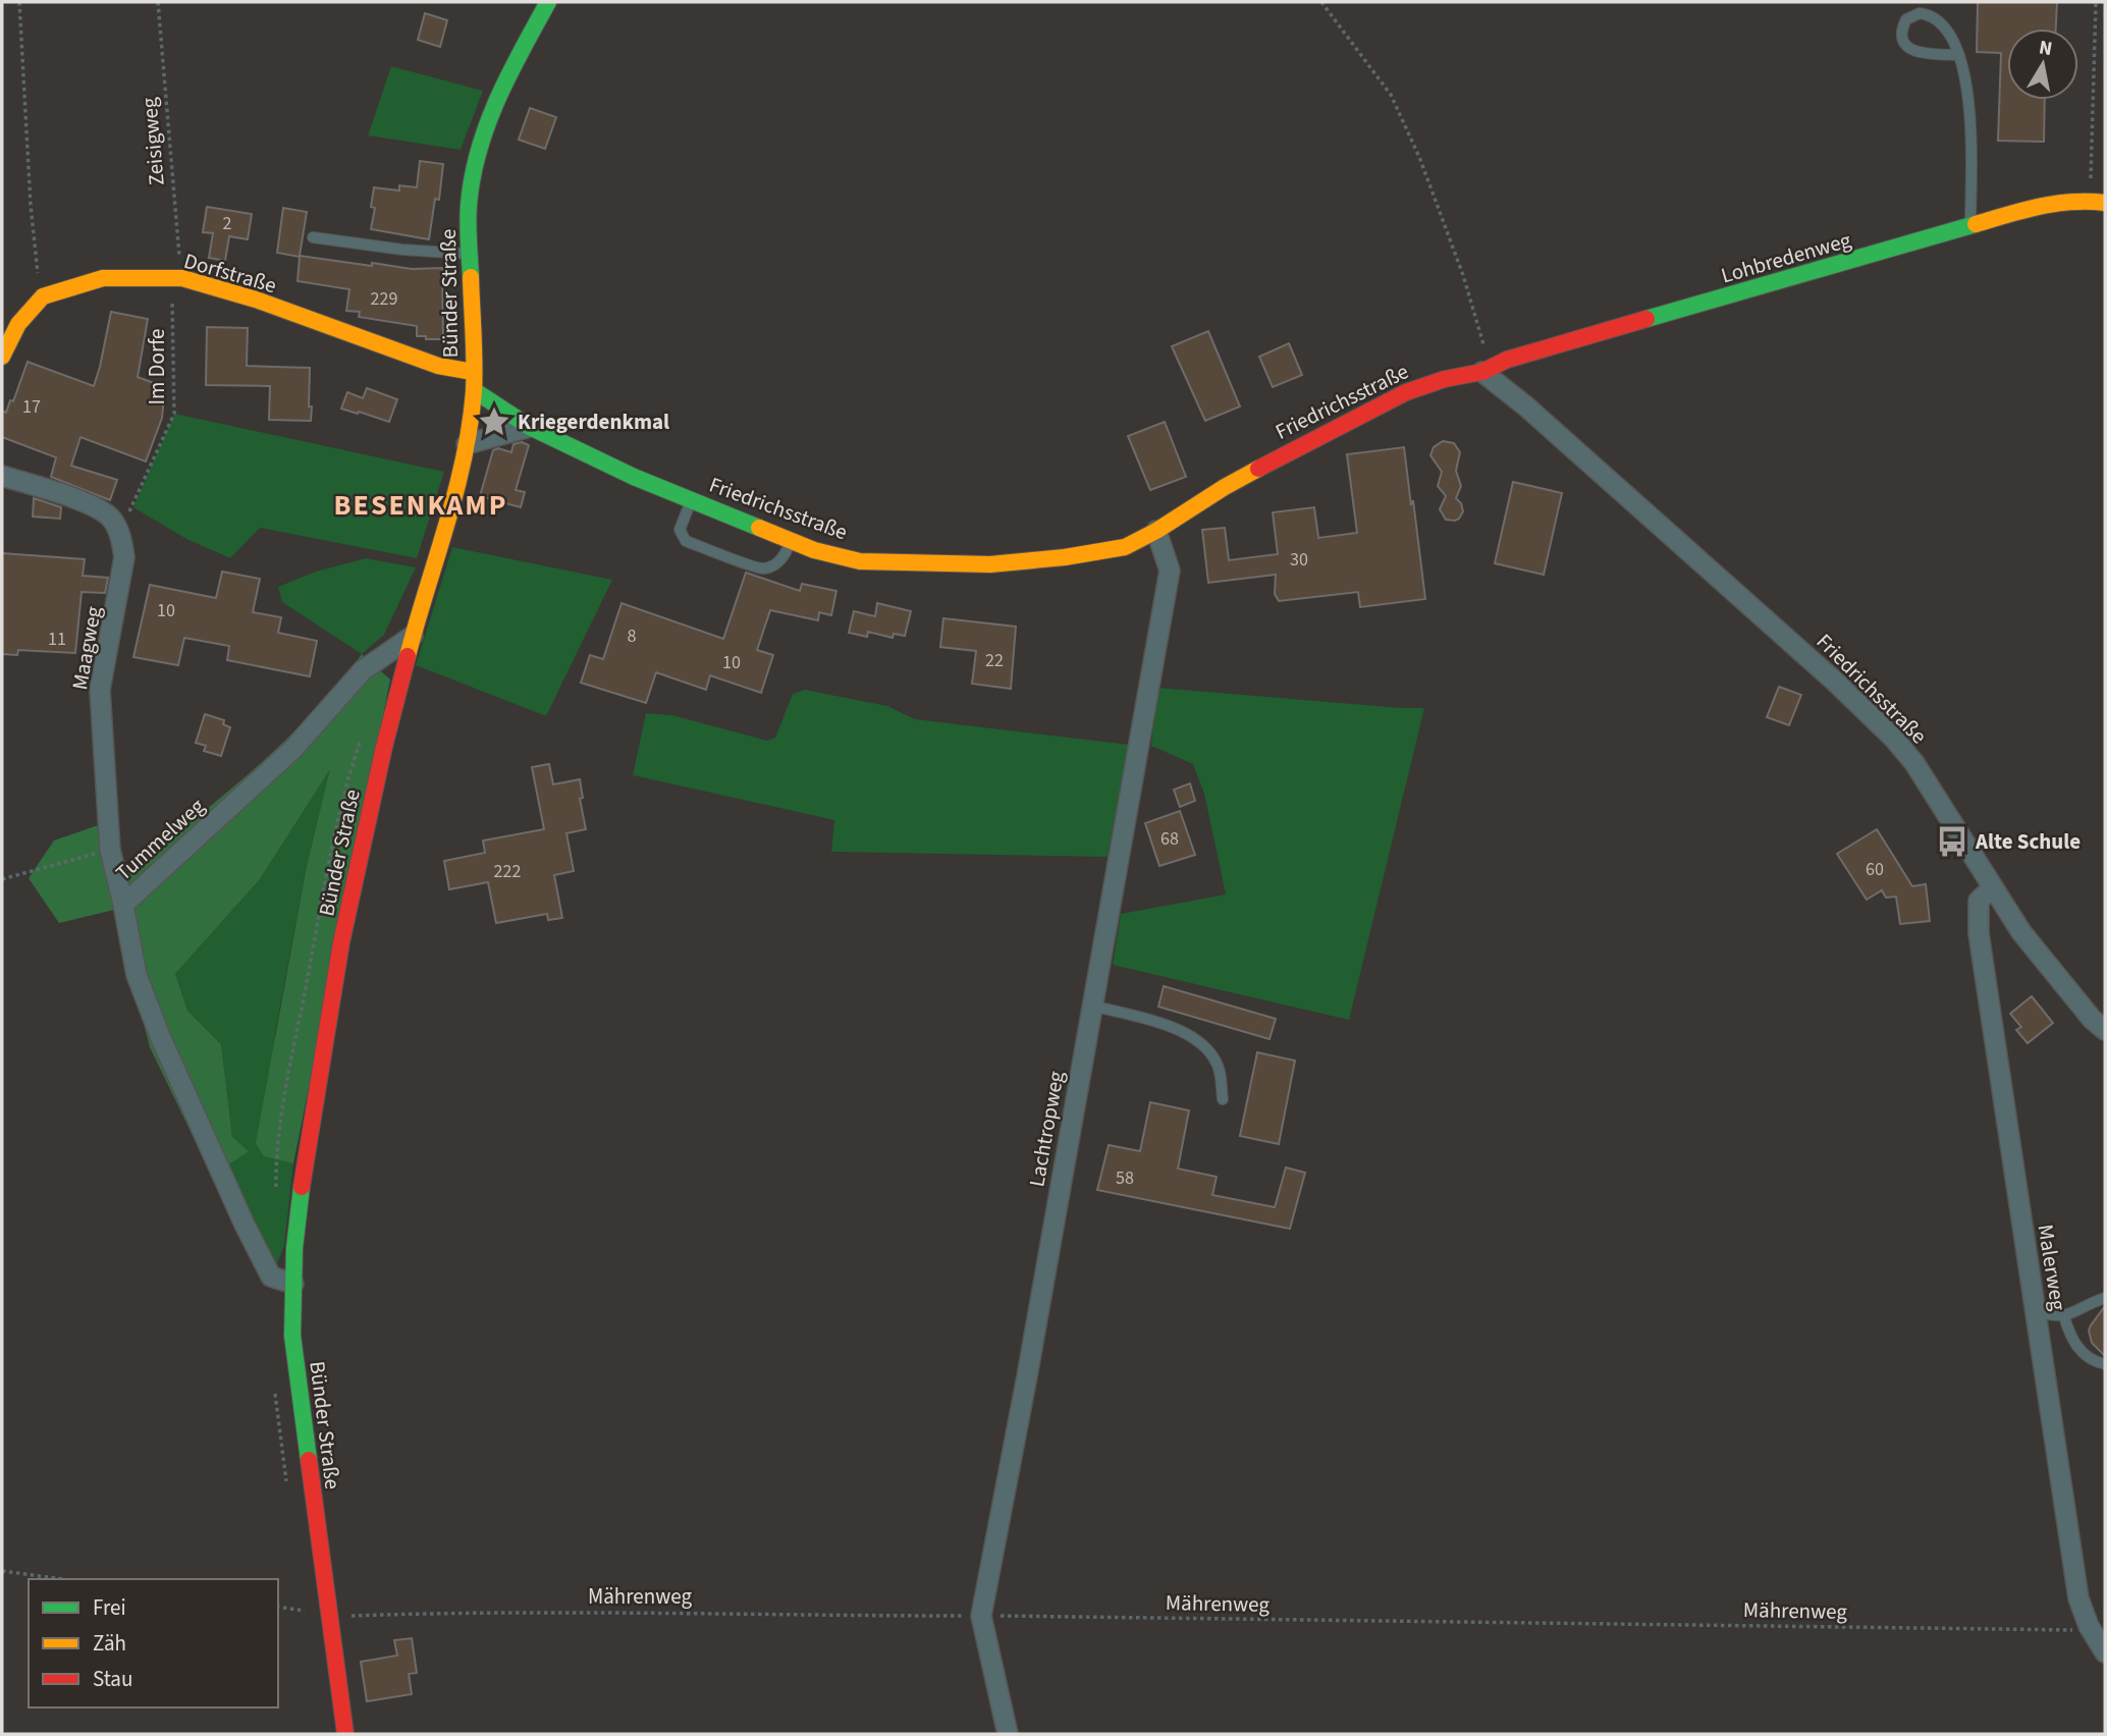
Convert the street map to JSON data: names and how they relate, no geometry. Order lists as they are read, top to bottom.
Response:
{
  "streets": {
    "street": [
      "Lohbredenweg",
      "Dorfstraße",
      "Bünder Straße",
      "Friedrichsstraße",
      "Maagweg",
      "Tummelweg",
      "Lachtropweg",
      "Malerweg"
    ],
    "path": ["Zeisigweg", "Im Dorfe", "Mährenweg"]
  },
  "crossings": [
    ["Zeisigweg", "Dorfstraße"],
    ["Zeisigweg", "Im Dorfe"],
    ["Lohbredenweg", "Friedrichsstraße"],
    ["Dorfstraße", "Bünder Straße"],
    ["Dorfstraße", "Im Dorfe"],
    ["Bünder Straße", "Friedrichsstraße"],
    ["Bünder Straße", "Tummelweg"],
    ["Bünder Straße", "Mährenweg"],
    ["Im Dorfe", "Maagweg"],
    ["Friedrichsstraße", "Lachtropweg"],
    ["Friedrichsstraße", "Malerweg"],
    ["Maagweg", "Tummelweg"],
    ["Lachtropweg", "Mährenweg"],
    ["Malerweg", "Mährenweg"]
  ],
  "districts": ["BESENKAMP"],
  "places": {
    "place": ["Kriegerdenkmal"],
    "bus stop": ["Alte Schule"]
  },
  "house_numbers": [
    "2",
    "229",
    "17",
    "30",
    "10",
    "8",
    "11",
    "22",
    "10",
    "68",
    "60",
    "222",
    "58"
  ],
  "legend": ["Frei", "Zäh", "Stau"],
  "north": "top"
}
